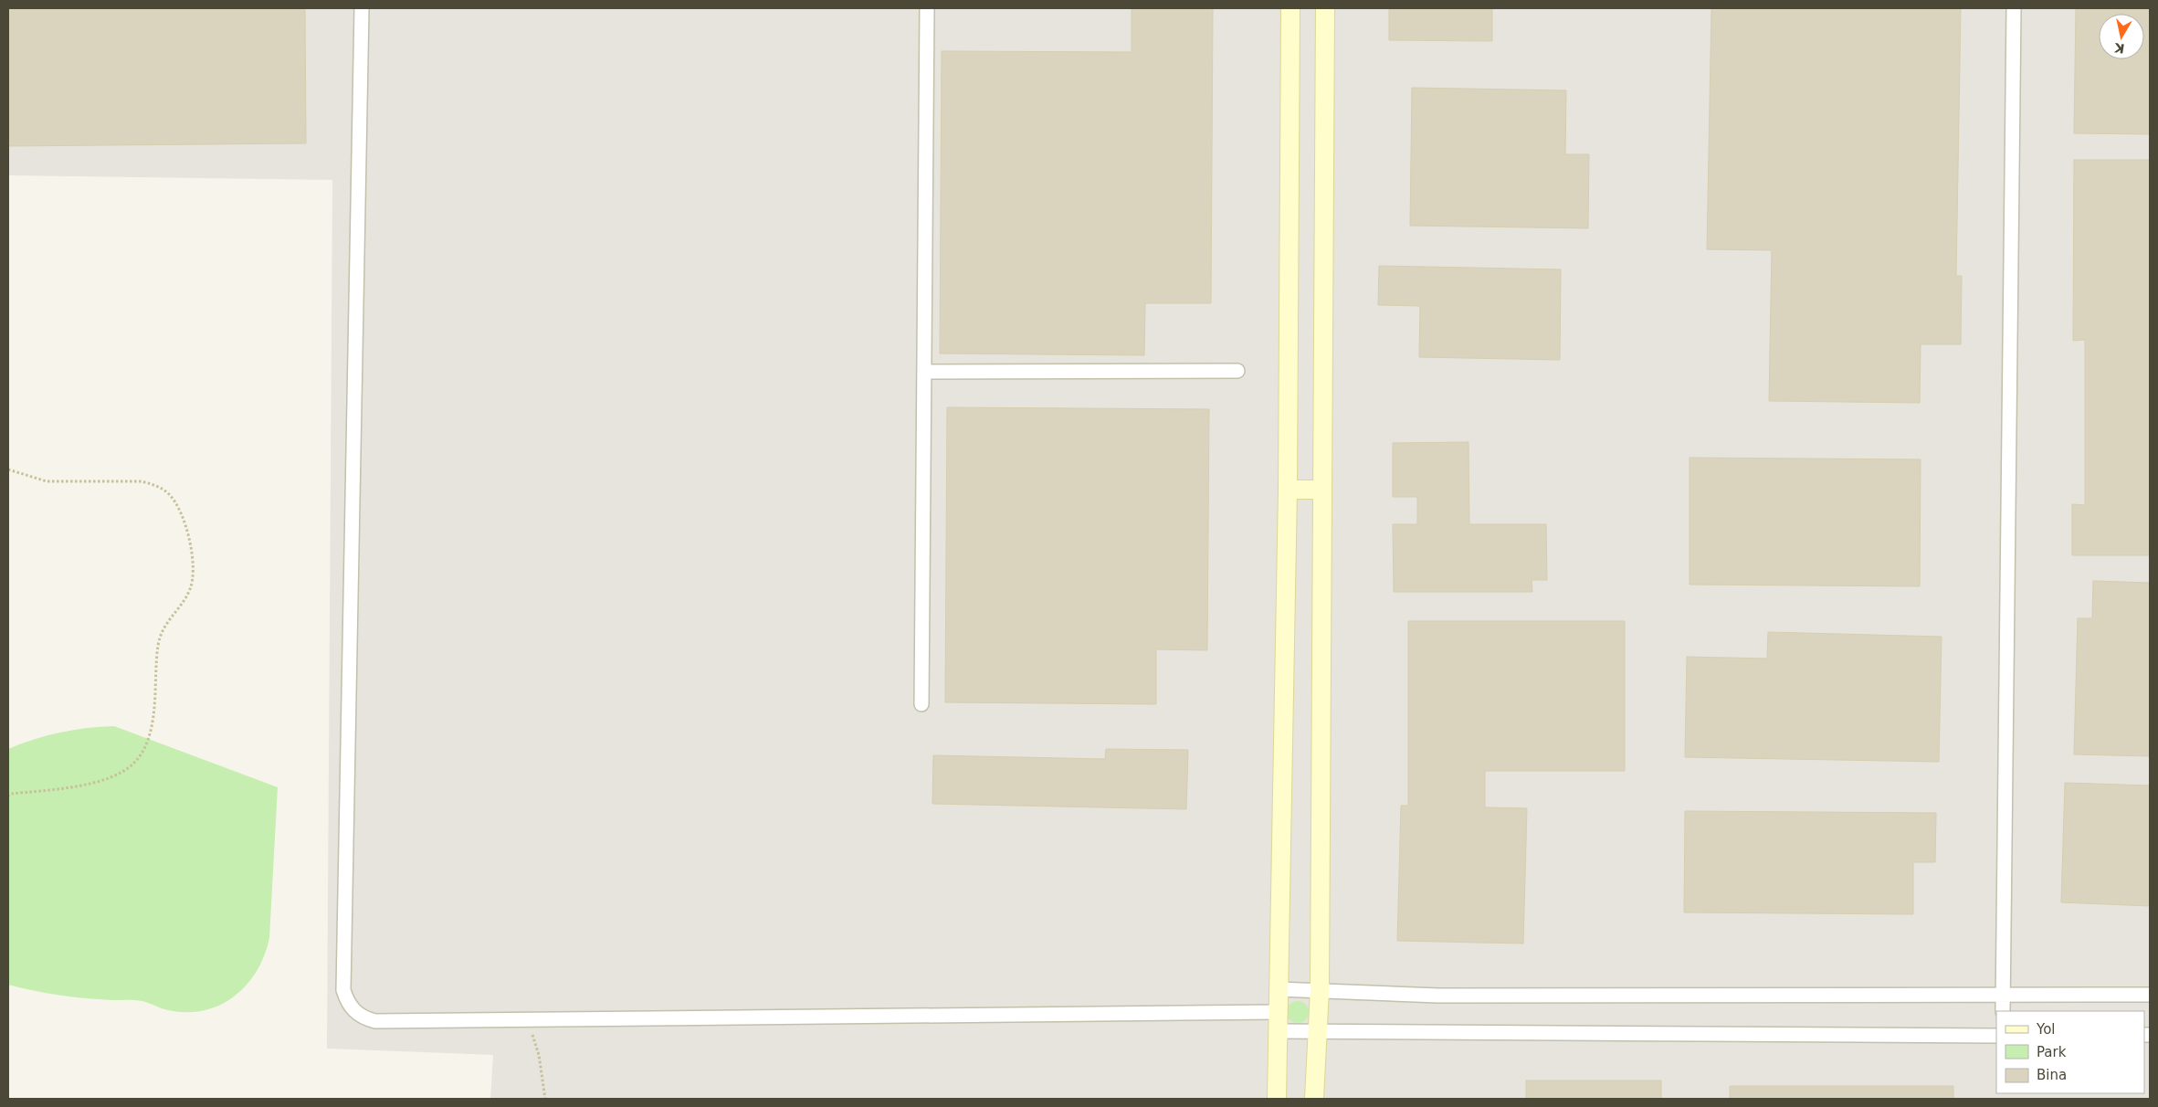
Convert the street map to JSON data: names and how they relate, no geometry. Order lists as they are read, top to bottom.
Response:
{
  "legend": ["Yol", "Park", "Bina"],
  "north": "bottom"
}
